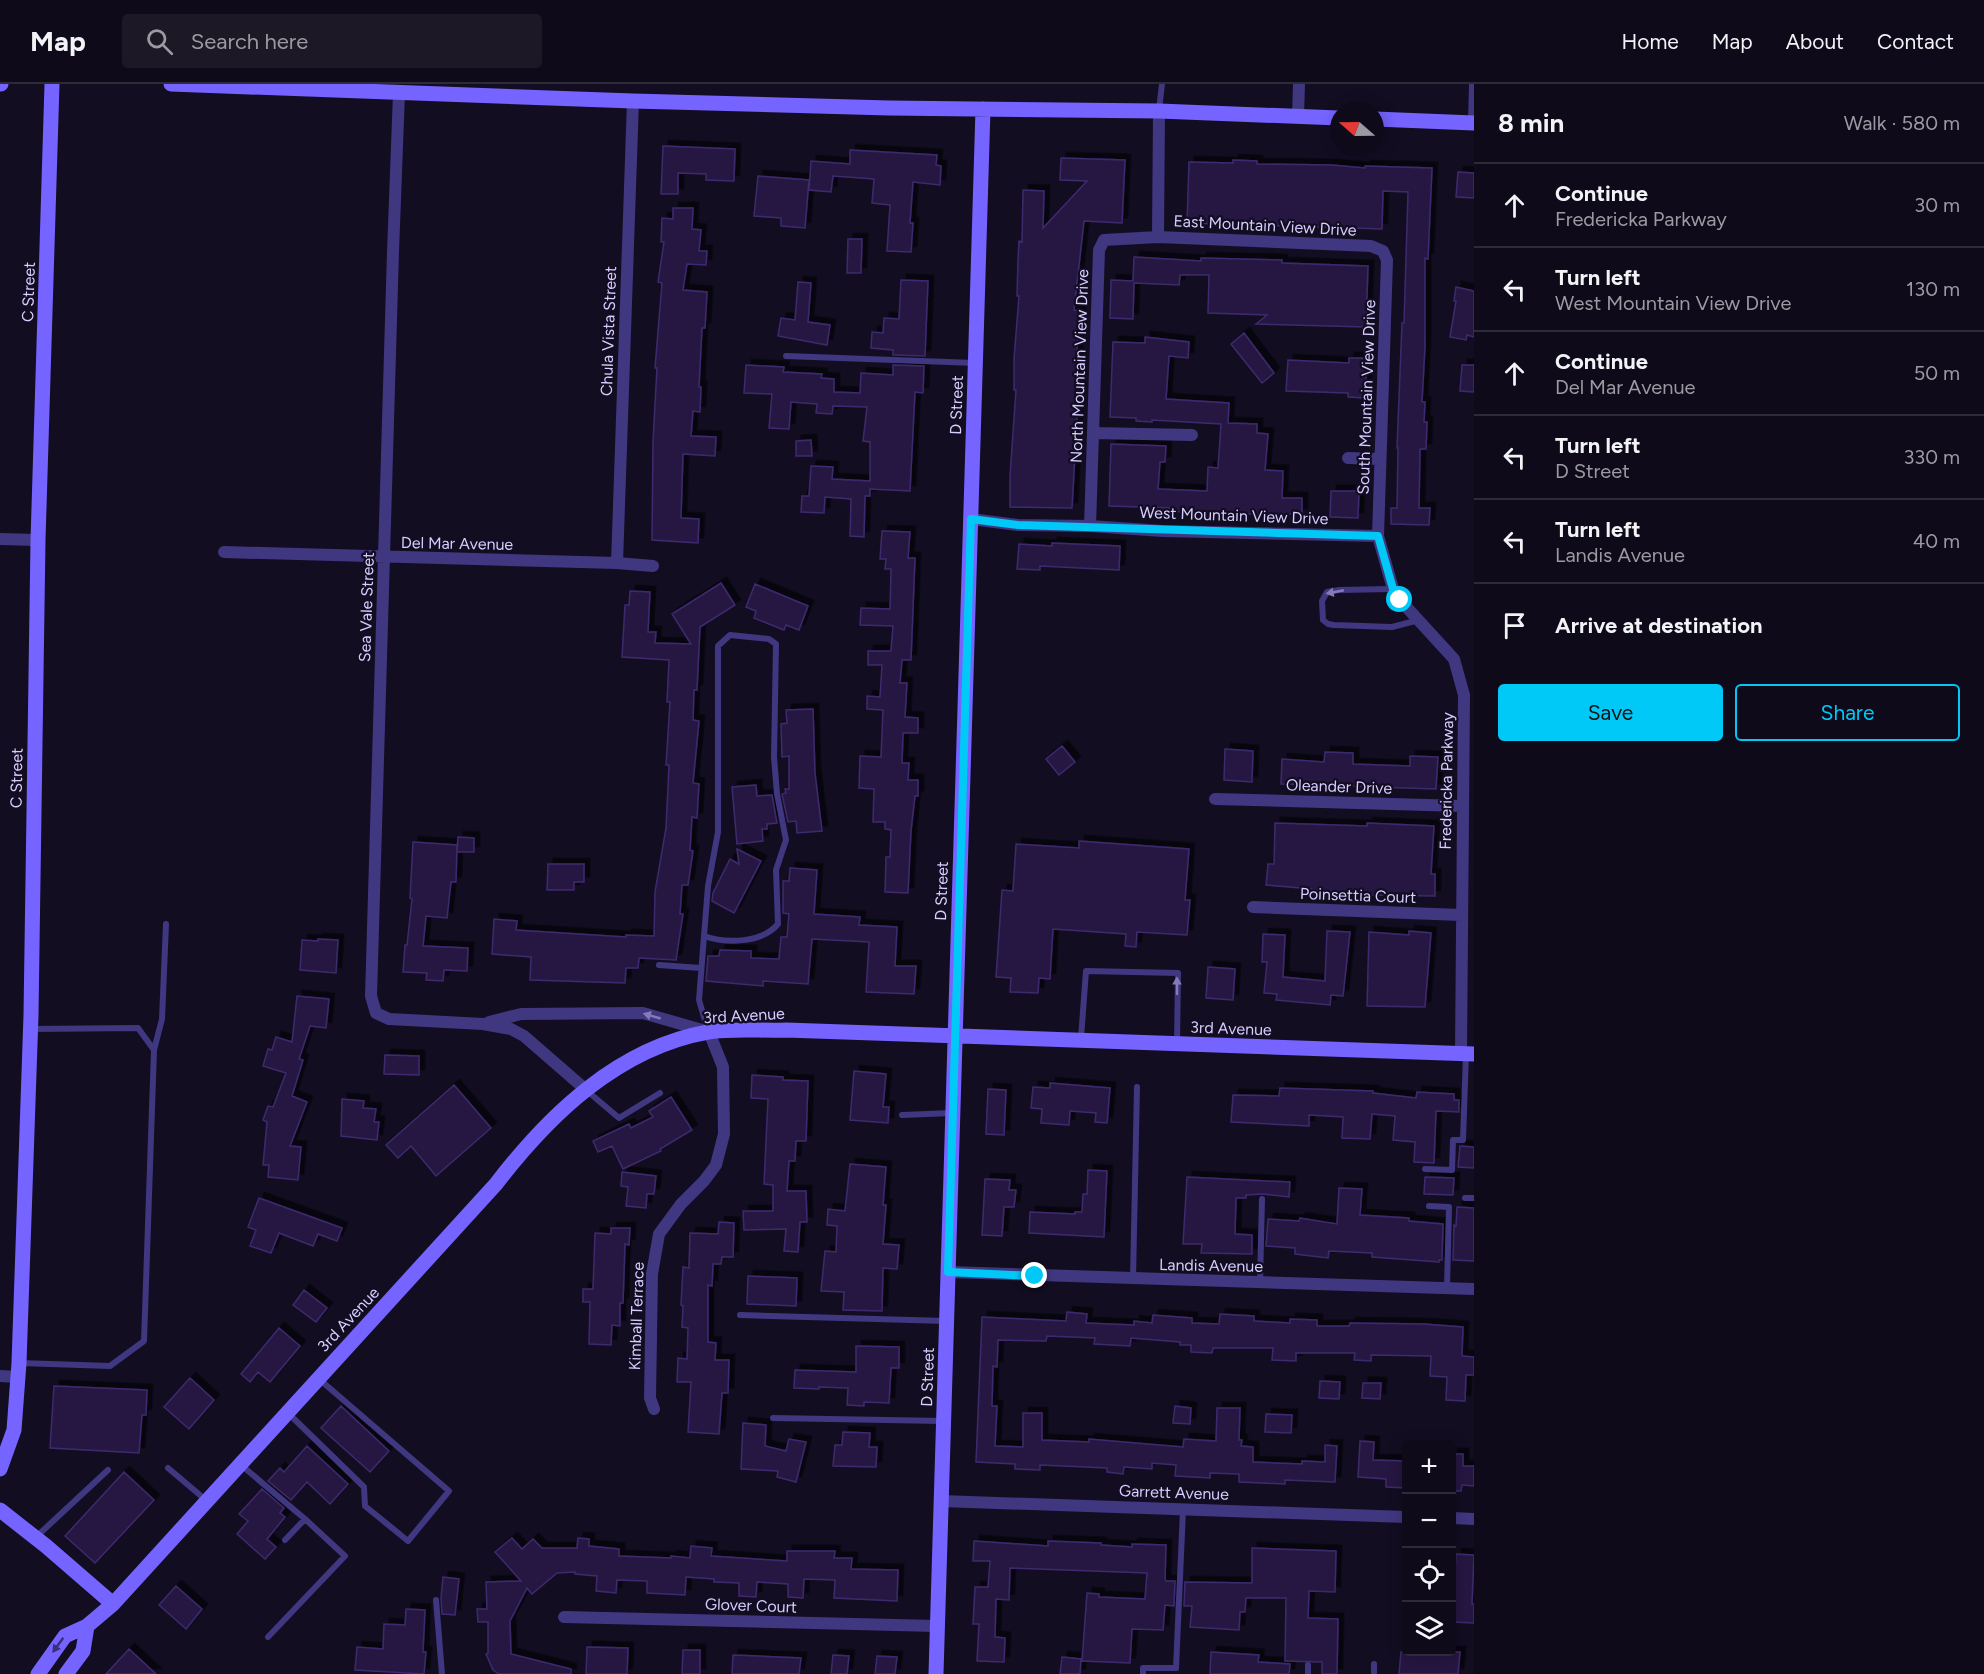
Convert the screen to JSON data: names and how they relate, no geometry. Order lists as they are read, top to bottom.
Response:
{
  "streets": {
    "street": [
      "East Mountain View Drive",
      "C Street",
      "Chula Vista Street",
      "North Mountain View Drive",
      "South Mountain View Drive",
      "D Street",
      "West Mountain View Drive",
      "Del Mar Avenue",
      "Sea Vale Street",
      "Fredericka Parkway",
      "Oleander Drive",
      "Poinsettia Court",
      "3rd Avenue",
      "Landis Avenue",
      "Kimball Terrace",
      "Garrett Avenue",
      "Glover Court"
    ]
  },
  "crossings": [
    ["East Mountain View Drive", "North Mountain View Drive"],
    ["East Mountain View Drive", "South Mountain View Drive"],
    ["Chula Vista Street", "Del Mar Avenue"],
    ["North Mountain View Drive", "West Mountain View Drive"],
    ["South Mountain View Drive", "West Mountain View Drive"],
    ["South Mountain View Drive", "Fredericka Parkway"],
    ["D Street", "3rd Avenue"],
    ["D Street", "Landis Avenue"],
    ["D Street", "Garrett Avenue"],
    ["D Street", "Glover Court"],
    ["West Mountain View Drive", "Fredericka Parkway"],
    ["Del Mar Avenue", "Sea Vale Street"],
    ["Sea Vale Street", "3rd Avenue"],
    ["Sea Vale Street", "Kimball Terrace"],
    ["Fredericka Parkway", "Oleander Drive"],
    ["Fredericka Parkway", "Poinsettia Court"],
    ["Fredericka Parkway", "3rd Avenue"],
    ["3rd Avenue", "Kimball Terrace"]
  ],
  "north": "left",
  "page": {
    "header": "Map",
    "search": "Search here",
    "nav": [
      "Home",
      "Map",
      "About",
      "Contact"
    ],
    "heading": ["8 min", "Walk · 580 m"],
    "list": [
      ["Continue", "Fredericka Parkway", "30 m"],
      ["Turn left", "West Mountain View Drive", "130 m"],
      ["Continue", "Del Mar Avenue", "50 m"],
      ["Turn left", "D Street", "330 m"],
      ["Turn left", "Landis Avenue", "40 m"],
      "Arrive at destination"
    ],
    "buttons": ["Save", "Share"],
    "map_buttons": ["+", "−"]
  }
}
